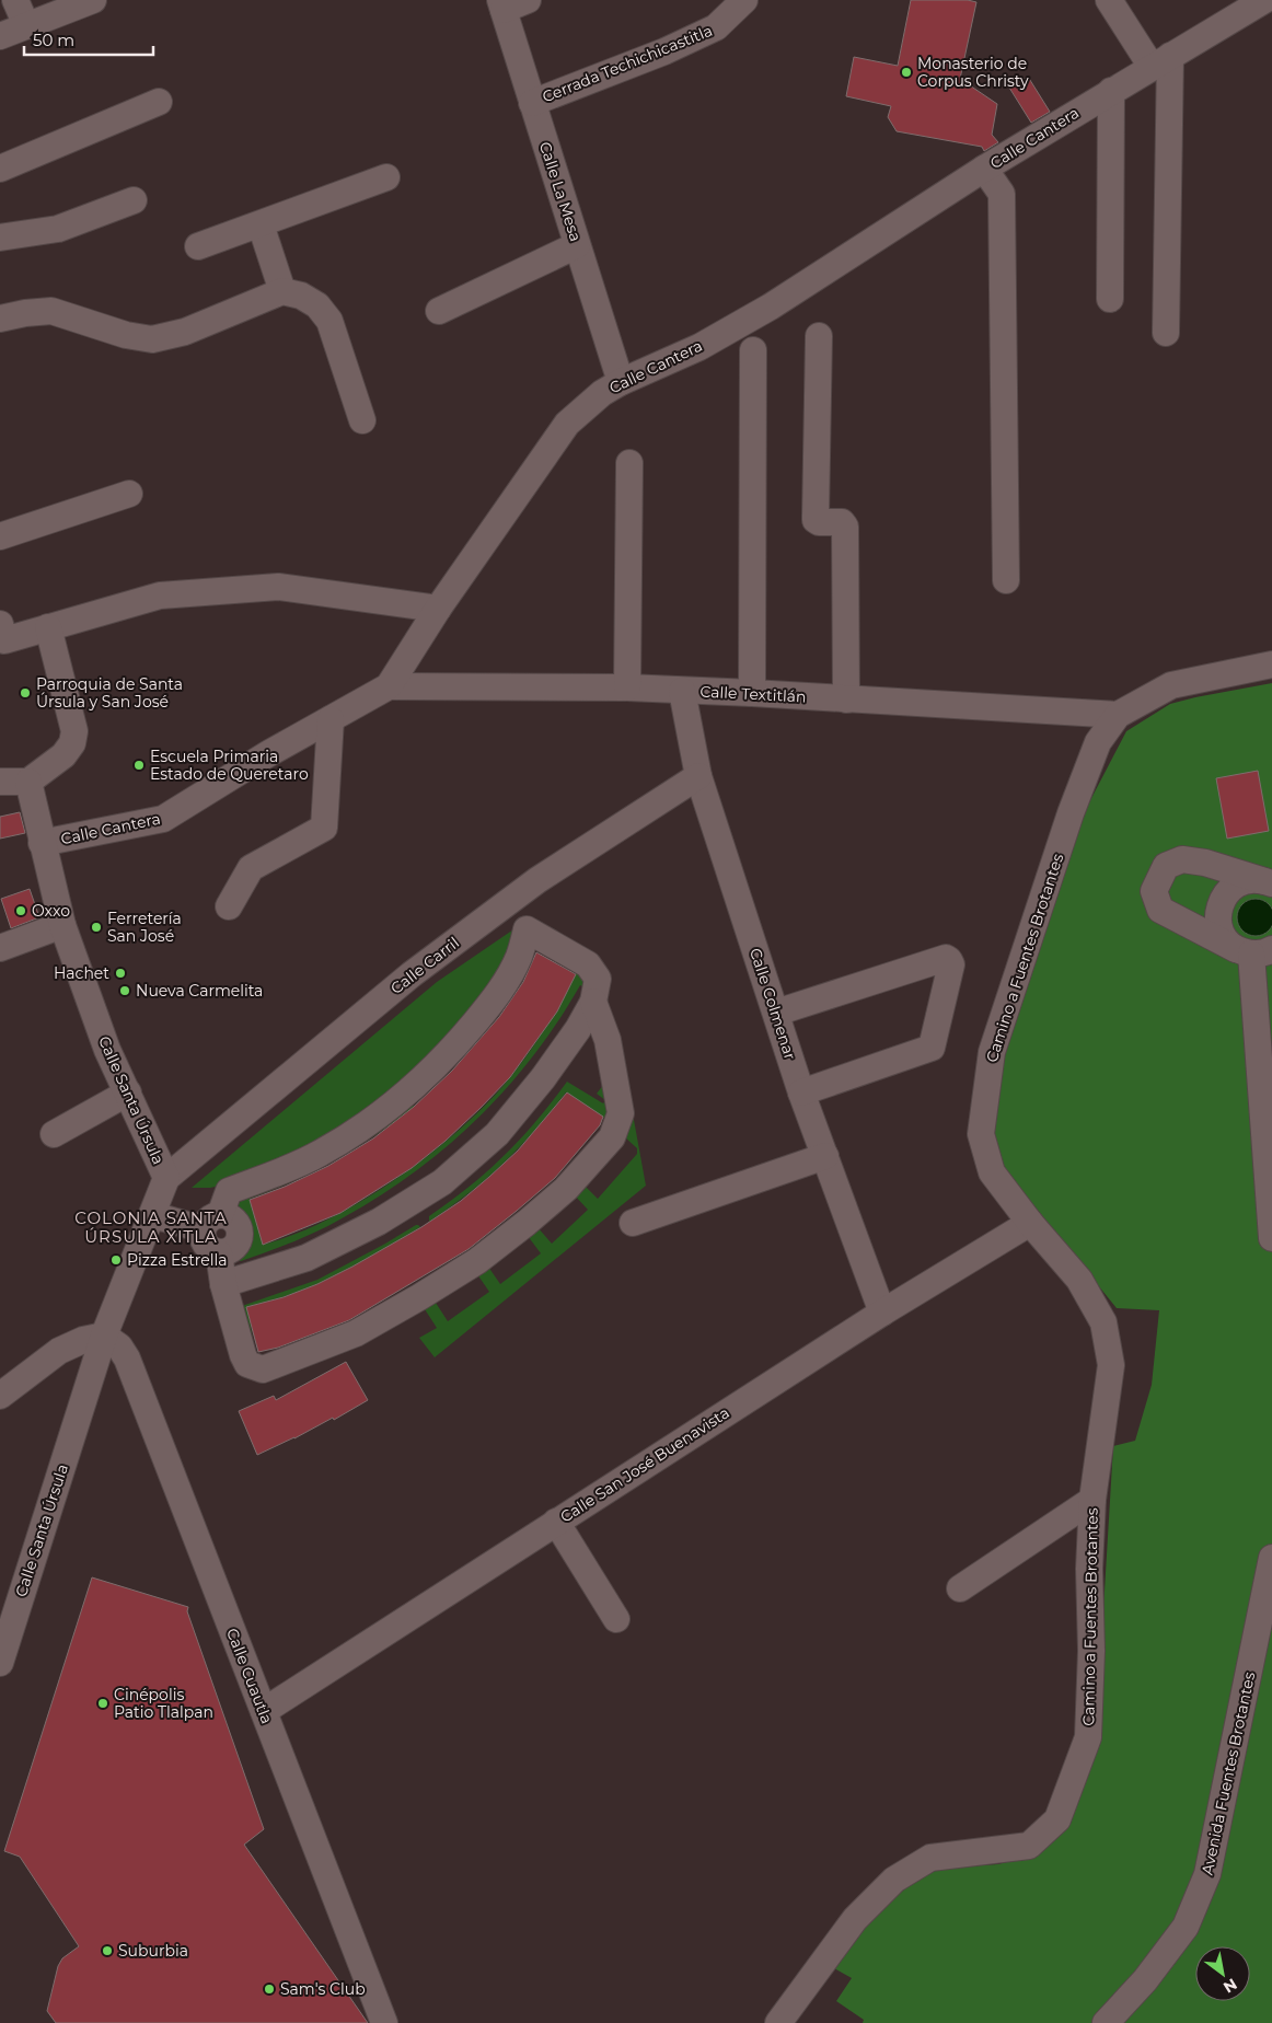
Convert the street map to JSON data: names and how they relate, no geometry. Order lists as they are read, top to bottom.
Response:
{
  "streets": {
    "street": [
      "Cerrada Techichicastitla",
      "Calle Cantera",
      "Calle La Mesa",
      "Calle Textitlán",
      "Camino a Fuentes Brotantes",
      "Calle Carril",
      "Calle Colmenar",
      "Calle Santa Úrsula",
      "Calle San José Buenavista",
      "Calle Cuautla",
      "Avenida Fuentes Brotantes"
    ]
  },
  "crossings": [
    ["Cerrada Techichicastitla", "Calle La Mesa"],
    ["Calle Cantera", "Calle La Mesa"],
    ["Calle Cantera", "Calle Textitlán"],
    ["Calle Cantera", "Calle Santa Úrsula"],
    ["Calle Textitlán", "Camino a Fuentes Brotantes"],
    ["Calle Textitlán", "Calle Colmenar"],
    ["Camino a Fuentes Brotantes", "Calle San José Buenavista"],
    ["Calle Carril", "Calle Colmenar"],
    ["Calle Carril", "Calle Santa Úrsula"],
    ["Calle Colmenar", "Calle San José Buenavista"],
    ["Calle Santa Úrsula", "Calle Cuautla"],
    ["Calle San José Buenavista", "Calle Cuautla"]
  ],
  "districts": ["COLONIA SANTA ÚRSULA XITLA"],
  "places": [
    "Monasterio de Corpus Christy",
    "Parroquia de Santa Úrsula y San José",
    "Escuela Primaria Estado de Queretaro",
    "Oxxo",
    "Ferretería San José",
    "Hachet",
    "Nueva Carmelita",
    "Pizza Estrella",
    "Cinépolis Patio Tlalpan",
    "Suburbia",
    "Sam's Club"
  ],
  "scale_bar": "50 m",
  "north": "bottom right"
}
